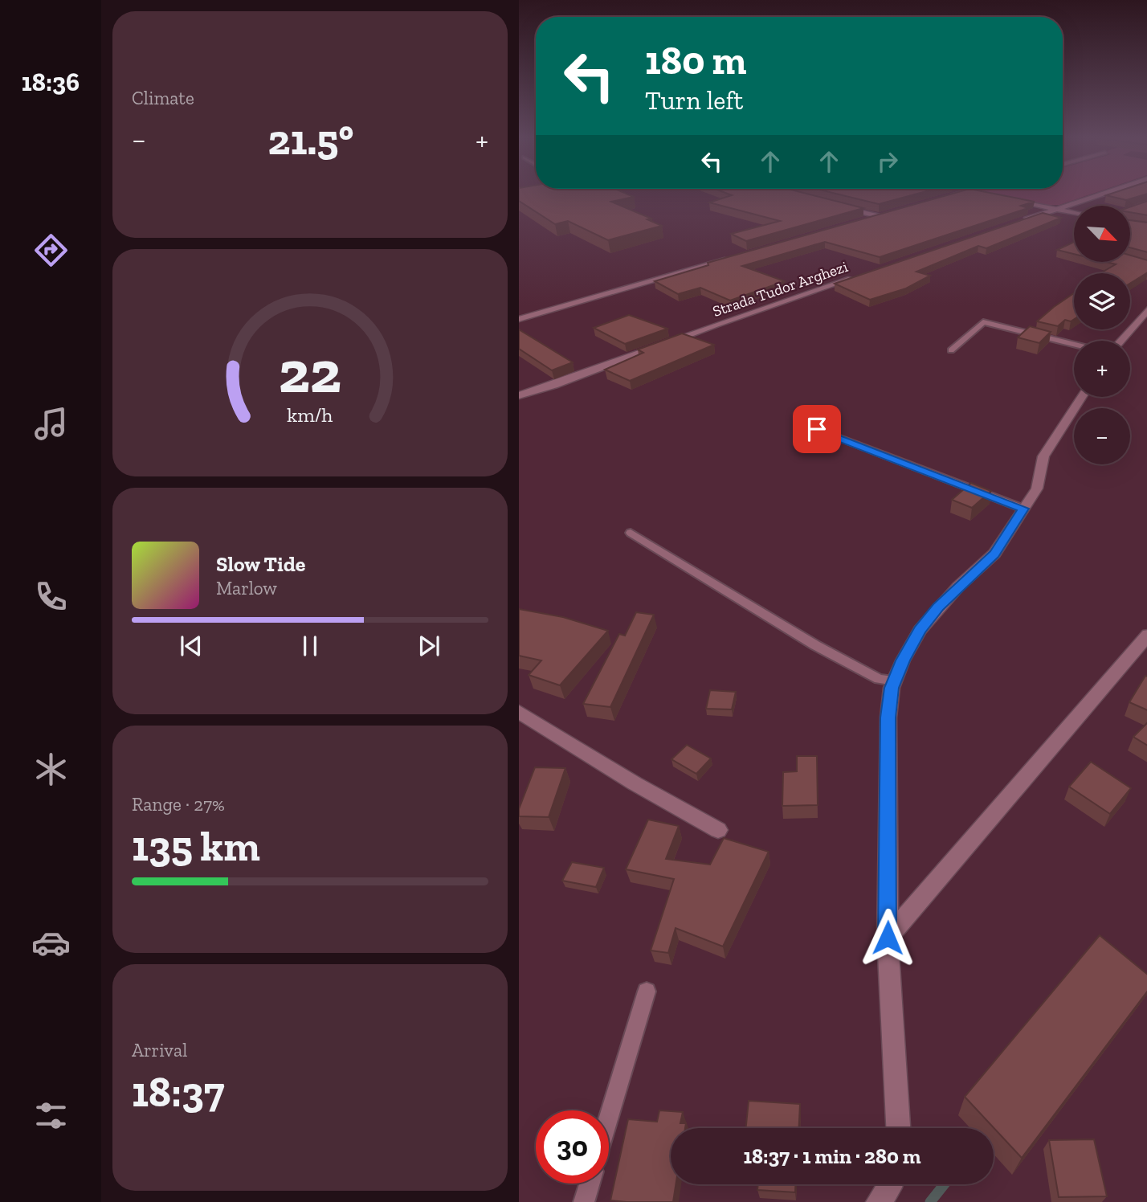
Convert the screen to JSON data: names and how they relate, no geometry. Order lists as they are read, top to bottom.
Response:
{
  "streets": {
    "street": ["Strada Tudor Arghezi"]
  },
  "north": "bottom right",
  "page": {
    "tabs": "18:36",
    "tile": [
      "Climate",
      ["Range · 27%", "135 km"],
      ["Arrival", "18:37"]
    ],
    "turn": ["180 m", "Turn left"],
    "heat": ["−", "21.5°", "+"],
    "map_buttons": ["+", "−"],
    "song": ["Slow Tide", "Marlow"],
    "limit": "30",
    "trip": "18:37 · 1 min · 280 m",
    "gauge": ["22", "km/h"]
  }
}
